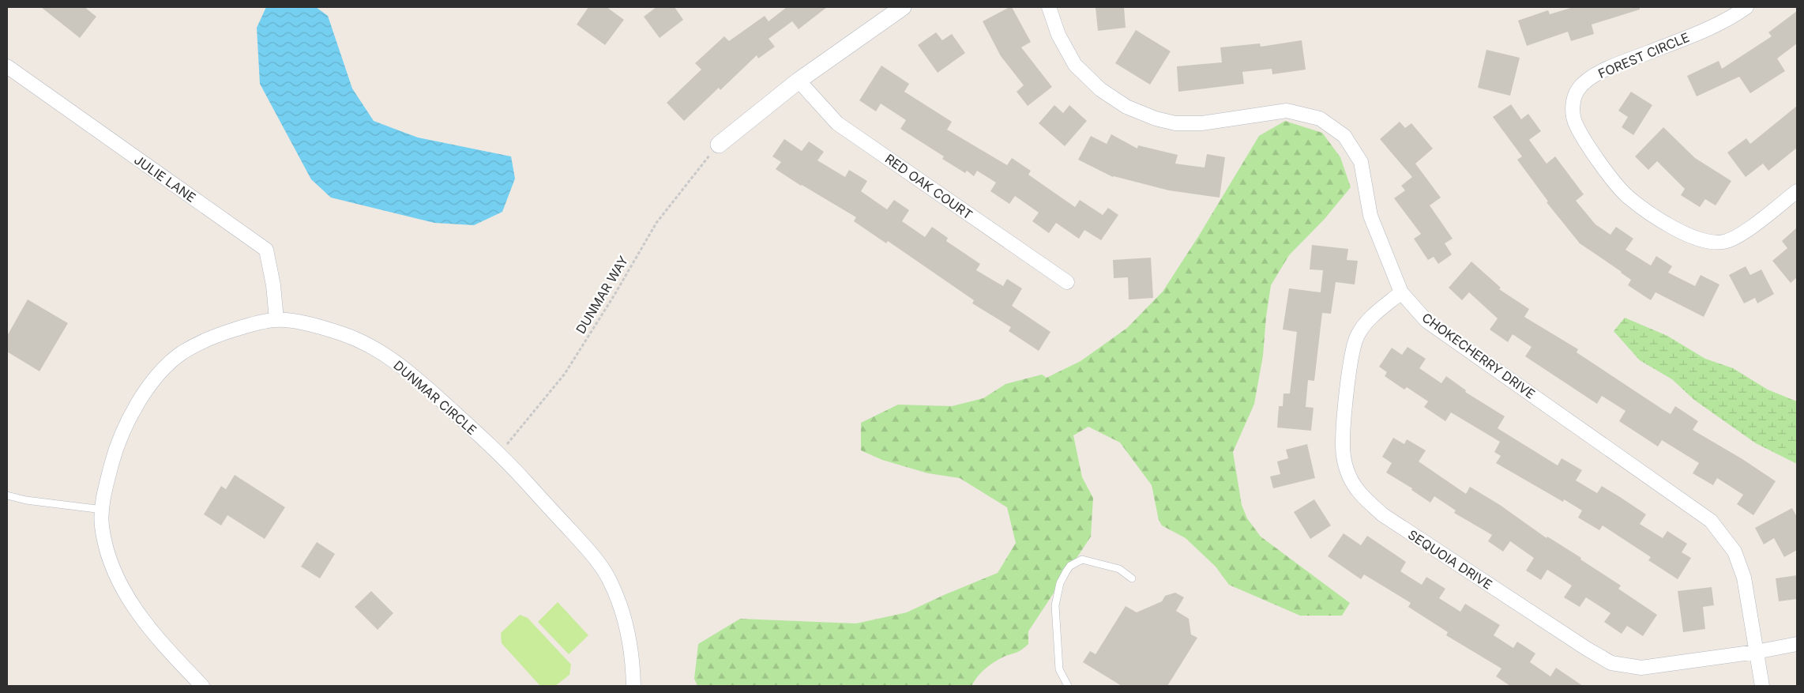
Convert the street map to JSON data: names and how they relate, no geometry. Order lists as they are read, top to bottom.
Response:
{
  "streets": {
    "street": [
      "FOREST CIRCLE",
      "JULIE LANE",
      "RED OAK COURT",
      "CHOKECHERRY DRIVE",
      "DUNMAR CIRCLE",
      "SEQUOIA DRIVE"
    ],
    "path": ["DUNMAR WAY"]
  },
  "crossings": [
    ["JULIE LANE", "DUNMAR CIRCLE"],
    ["DUNMAR WAY", "DUNMAR CIRCLE"],
    ["CHOKECHERRY DRIVE", "SEQUOIA DRIVE"]
  ]
}
